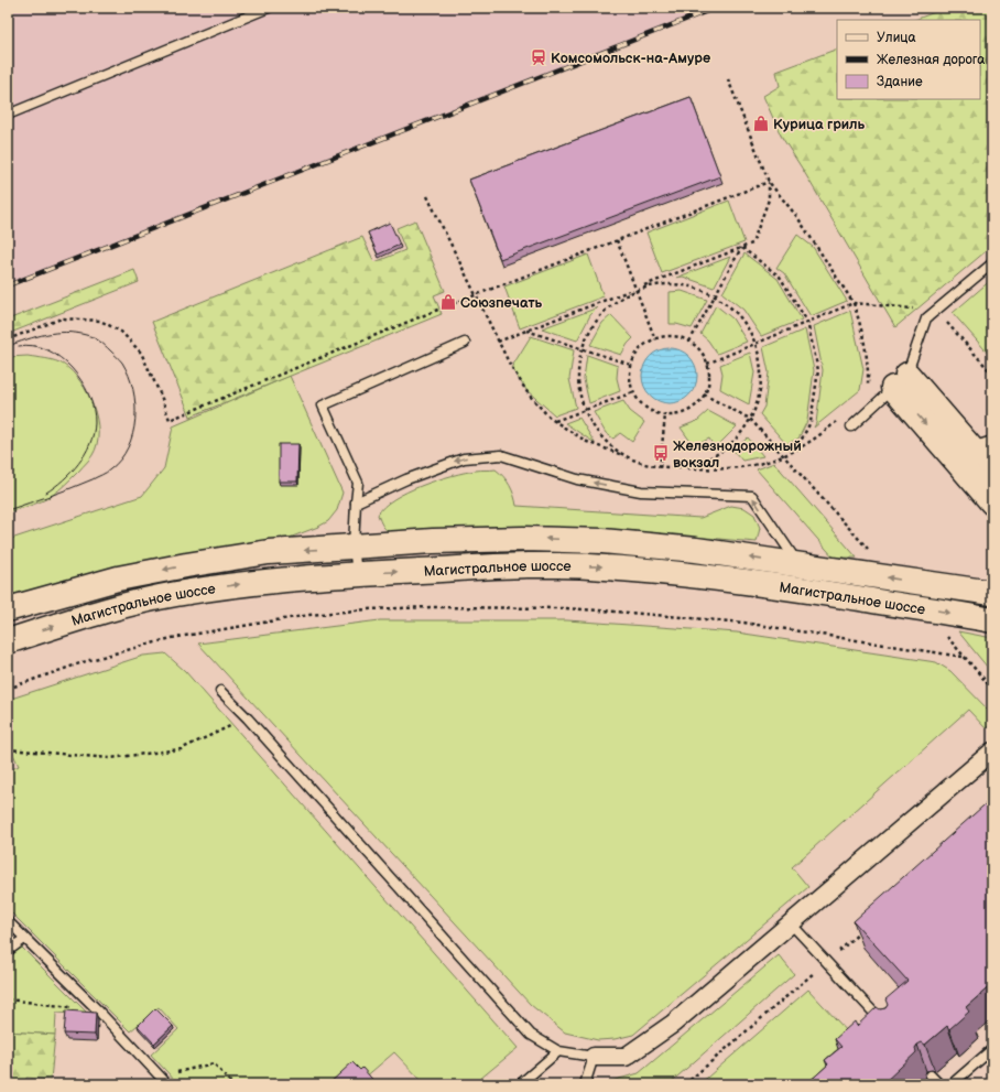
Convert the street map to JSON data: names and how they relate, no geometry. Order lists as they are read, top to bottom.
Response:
{
  "streets": {
    "main road": ["Магистральное шоссе"]
  },
  "places": {
    "station": ["Комсомольск-на-Амуре"],
    "shop": ["Курица гриль", "Союзпечать"],
    "bus stop": ["Железнодорожный вокзал"]
  },
  "legend": ["Улица", "Железная дорога", "Здание"]
}
